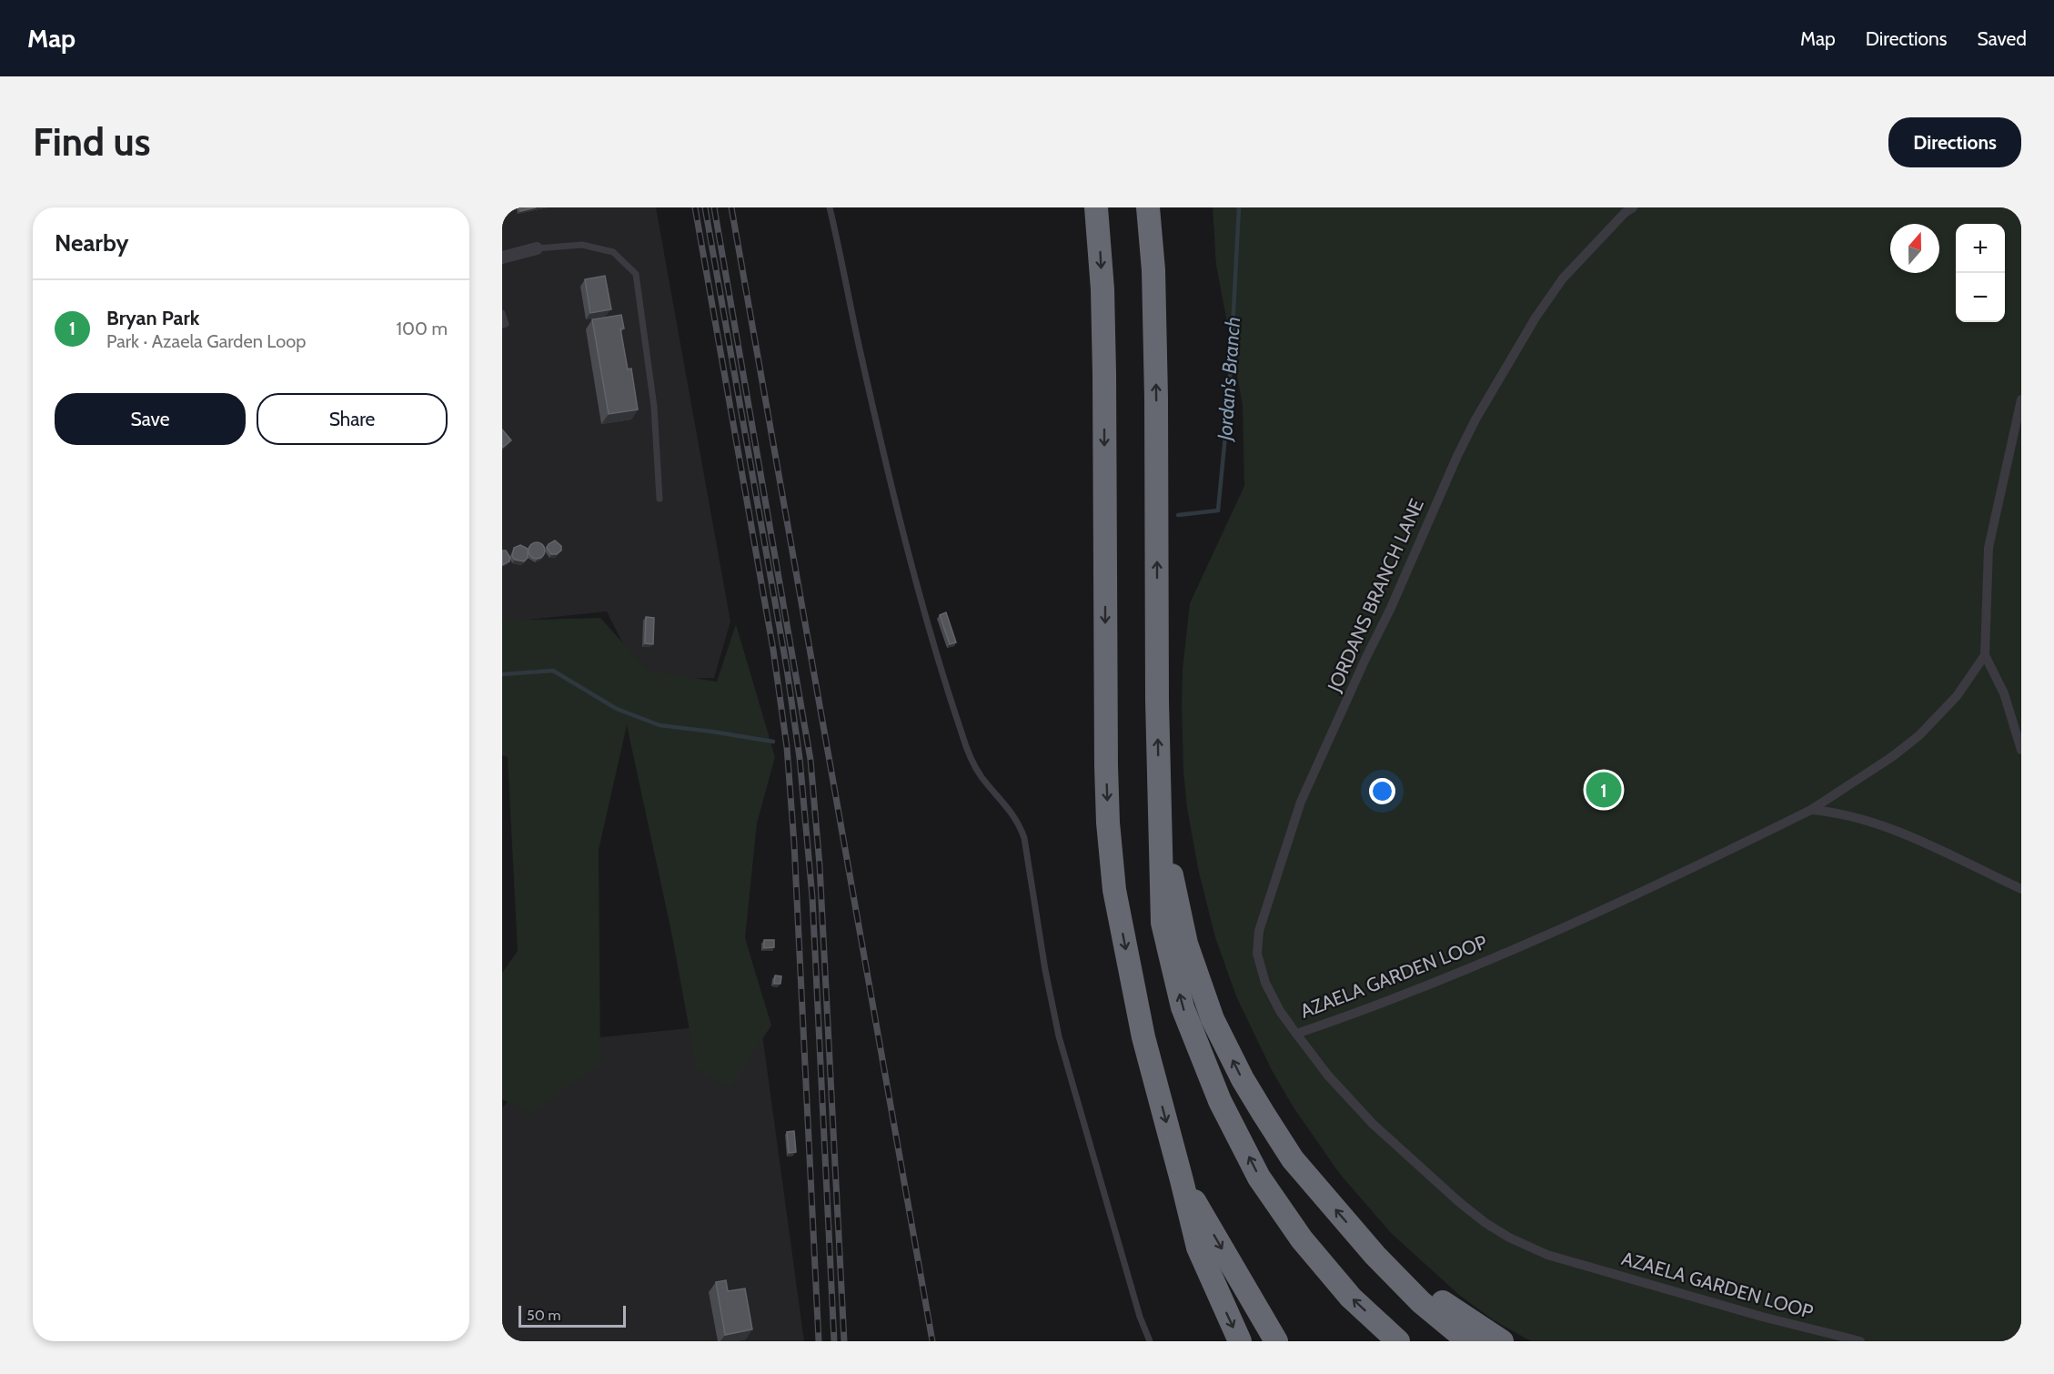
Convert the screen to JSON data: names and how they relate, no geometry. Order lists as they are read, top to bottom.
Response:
{
  "streets": {
    "street": ["JORDANS BRANCH LANE", "AZAELA GARDEN LOOP"]
  },
  "crossings": [
    ["JORDANS BRANCH LANE", "AZAELA GARDEN LOOP"]
  ],
  "water": ["Jordan's Branch"],
  "scale_bar": "50 m",
  "north": "top",
  "page": {
    "header": "Map",
    "nav": ["Map", "Directions", "Saved"],
    "buttons": [
      "Directions",
      ["Save", "Share"]
    ],
    "title": "Find us",
    "heading": "Nearby",
    "map_buttons": ["+", "−"],
    "list": [
      {
        "mark": "1",
        "name": "Bryan Park",
        "note": "Park · Azaela Garden Loop",
        "value": "100 m"
      }
    ],
    "pins": "1",
    "scale": "50 m"
  }
}
